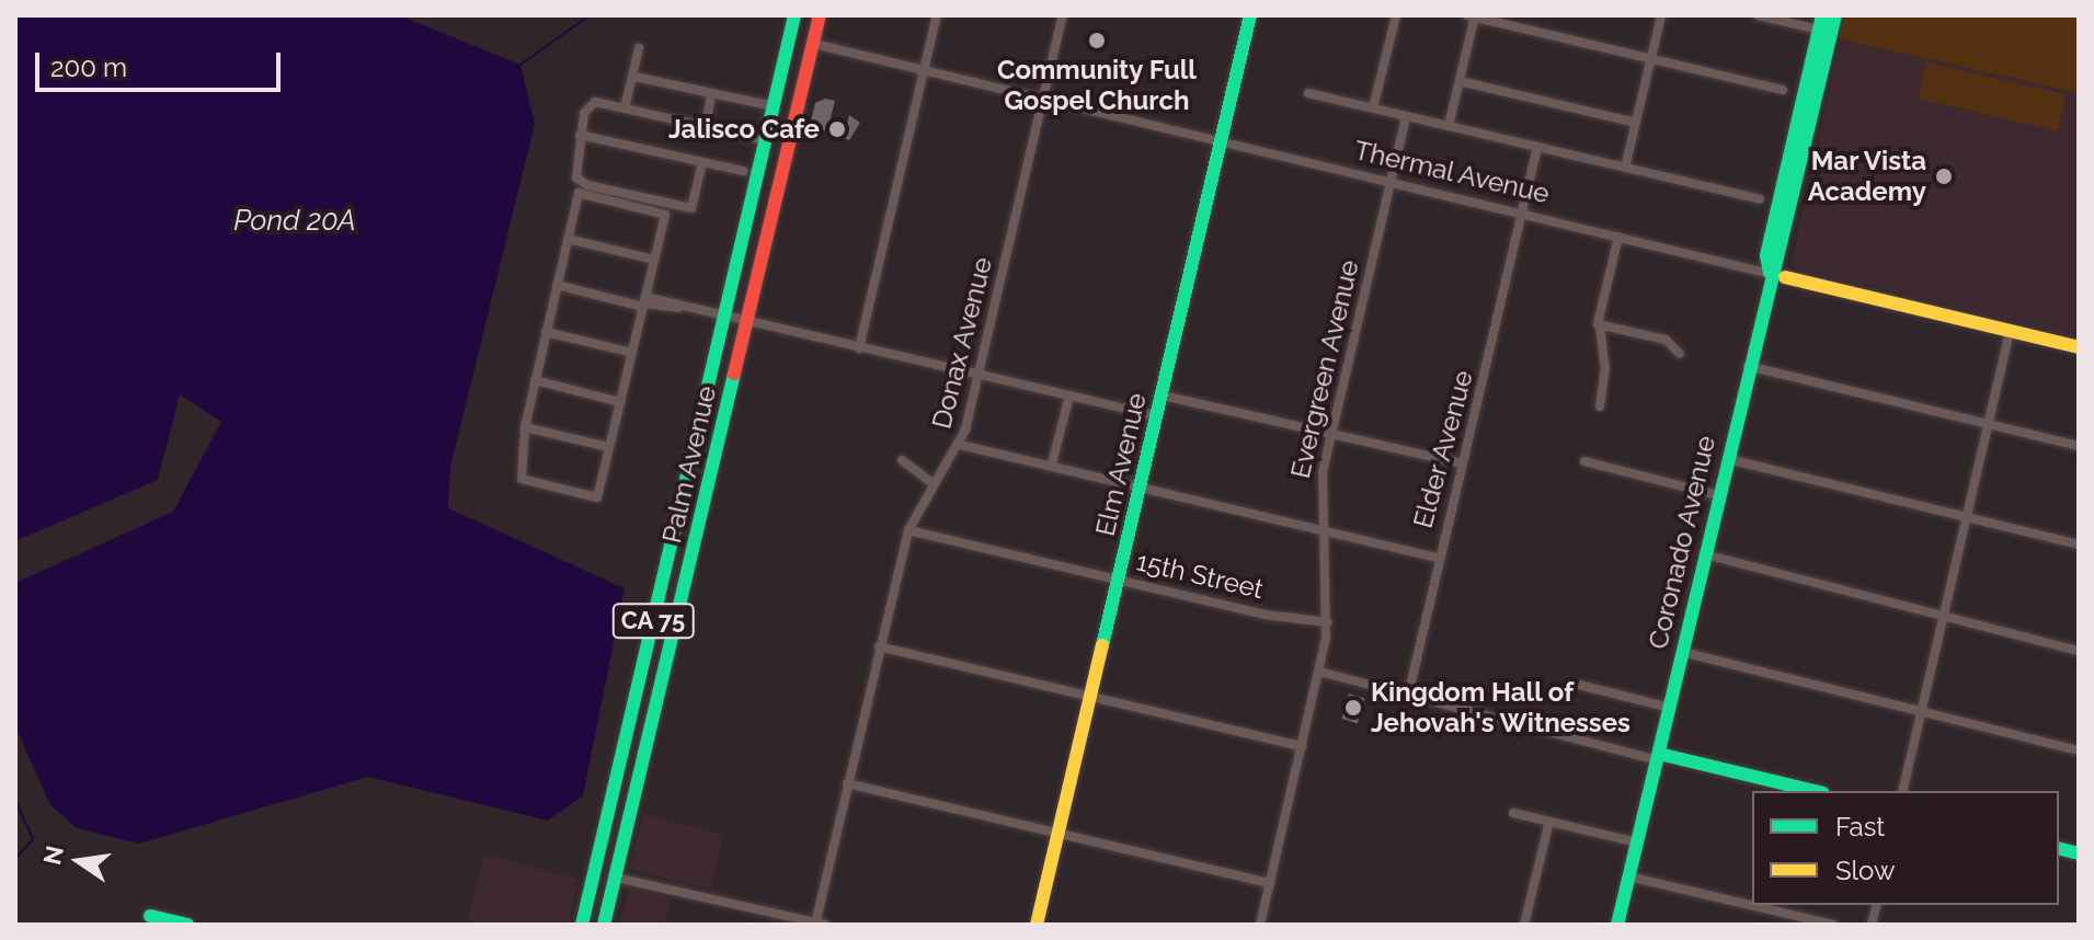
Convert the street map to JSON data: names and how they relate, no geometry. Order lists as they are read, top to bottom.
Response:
{
  "streets": {
    "main road": [
      "Thermal Avenue",
      "Palm Avenue",
      "Elm Avenue",
      "Coronado Avenue",
      "CA 75"
    ],
    "street": [
      "Donax Avenue",
      "Evergreen Avenue",
      "Elder Avenue",
      "15th Street"
    ]
  },
  "crossings": [
    ["Thermal Avenue", "Donax Avenue"],
    ["Thermal Avenue", "Evergreen Avenue"],
    ["Thermal Avenue", "Elder Avenue"],
    ["Thermal Avenue", "Palm Avenue"],
    ["Thermal Avenue", "Elm Avenue"],
    ["Thermal Avenue", "Coronado Avenue"],
    ["Donax Avenue", "15th Street"],
    ["Evergreen Avenue", "15th Street"],
    ["Elm Avenue", "15th Street"]
  ],
  "water": ["Pond 20A"],
  "places": [
    "Community Full Gospel Church",
    "Jalisco Cafe",
    "Mar Vista Academy",
    "Kingdom Hall of Jehovah's Witnesses"
  ],
  "legend": ["Fast", "Slow"],
  "scale_bar": "200 m",
  "north": "left"
}
